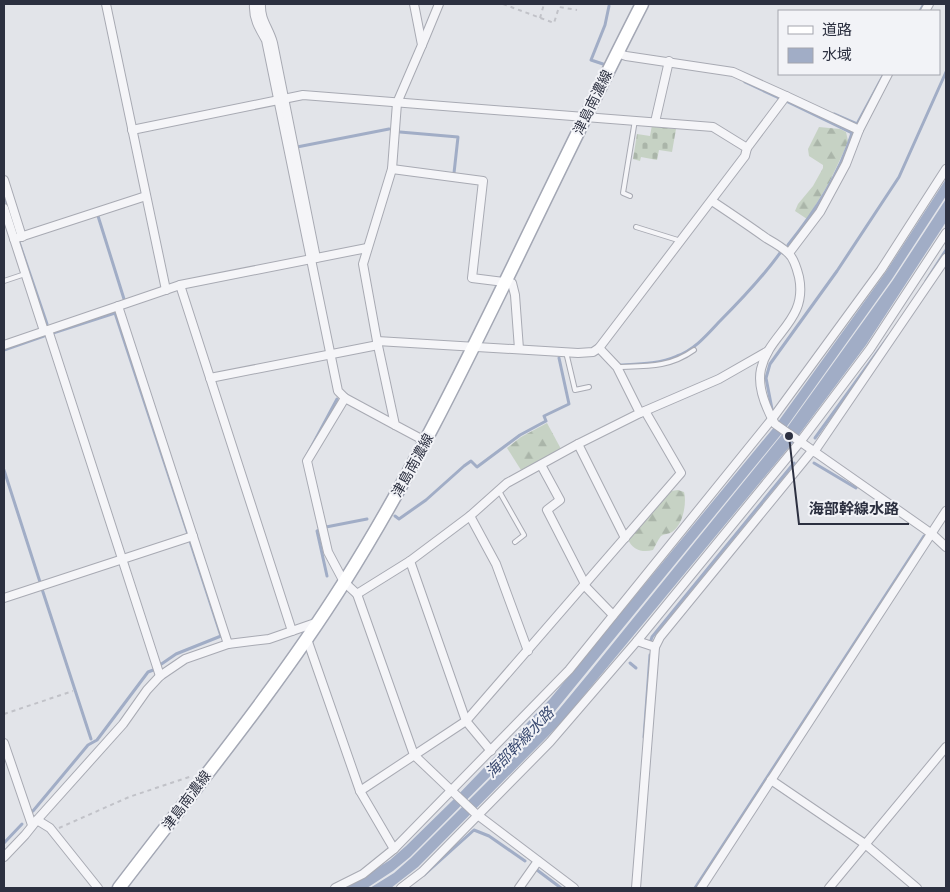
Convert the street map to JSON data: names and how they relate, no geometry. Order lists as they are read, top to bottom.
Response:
{
  "streets": {
    "main road": ["津島南濃線"]
  },
  "water": ["海部幹線水路"],
  "places": ["海部幹線水路"],
  "legend": ["道路", "水域"]
}
